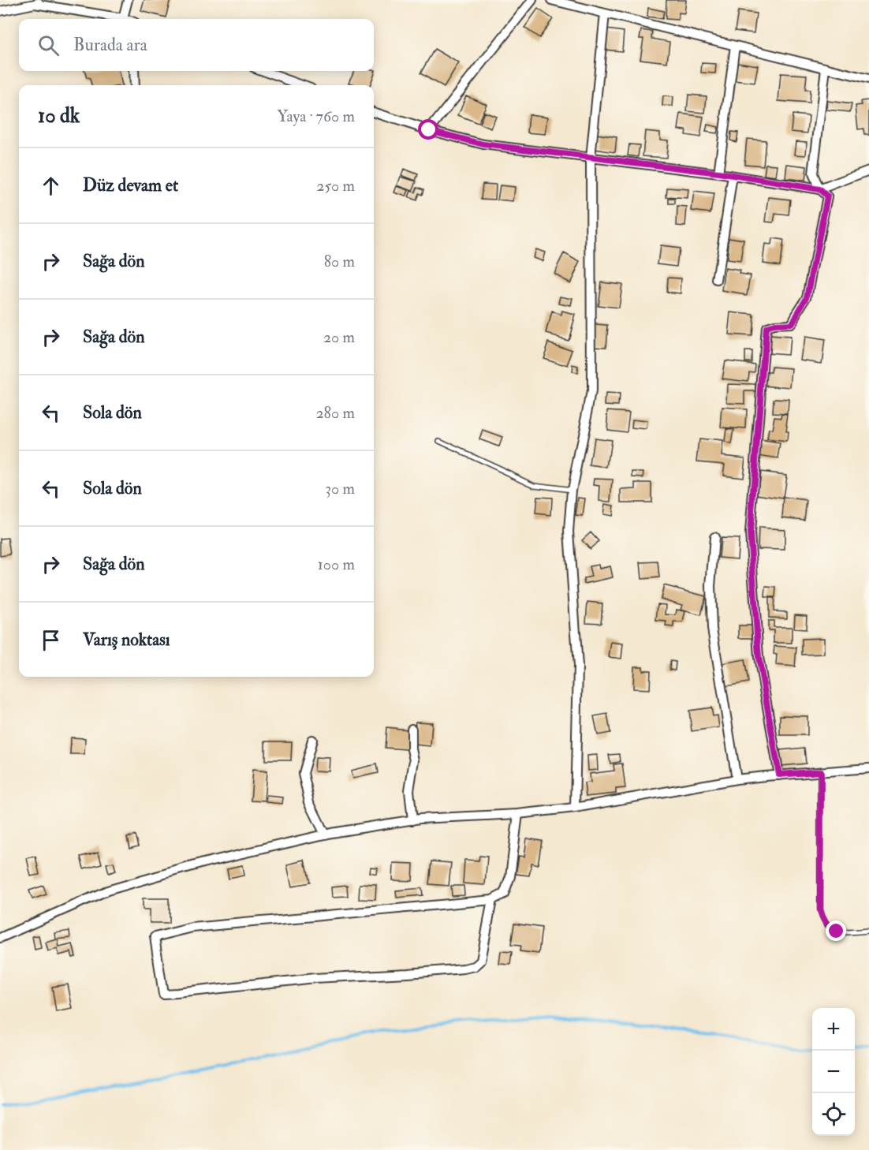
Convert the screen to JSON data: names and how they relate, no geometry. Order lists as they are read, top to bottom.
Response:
{
  "page": {
    "search": "Burada ara",
    "heading": ["10 dk", "Yaya · 760 m"],
    "list": [
      ["Düz devam et", "250 m"],
      ["Sağa dön", "80 m"],
      ["Sağa dön", "20 m"],
      ["Sola dön", "280 m"],
      ["Sola dön", "30 m"],
      ["Sağa dön", "100 m"],
      "Varış noktası"
    ],
    "map_buttons": ["+", "−"]
  }
}
